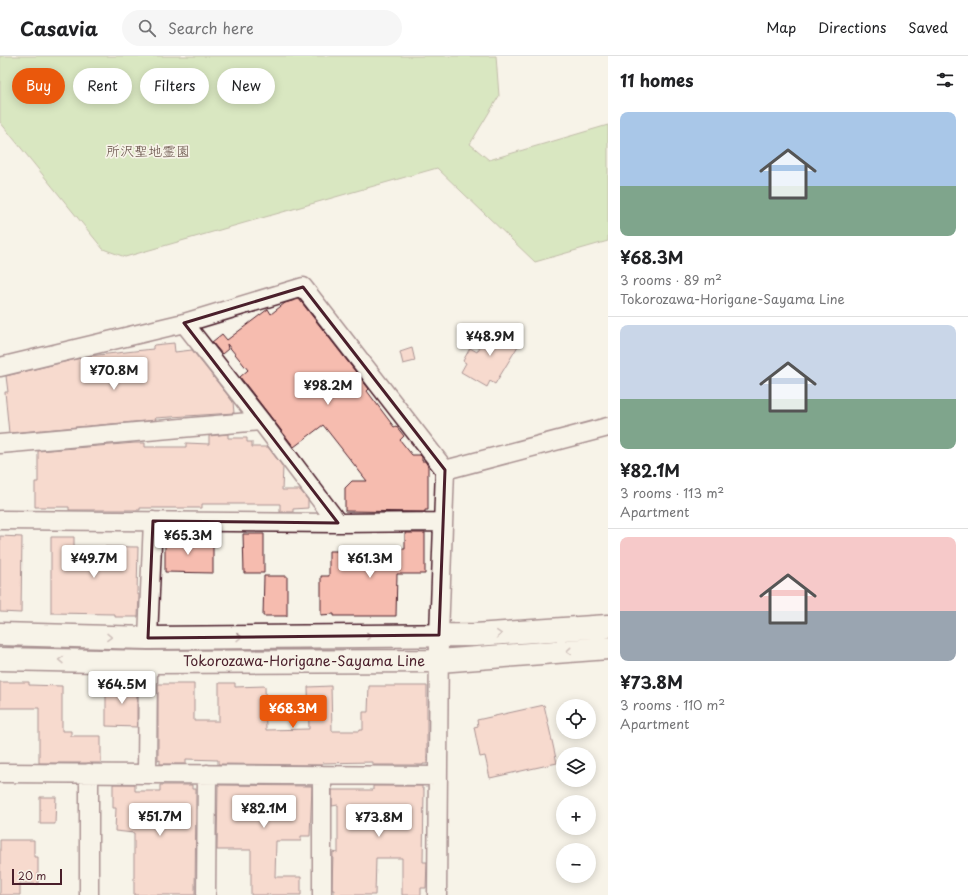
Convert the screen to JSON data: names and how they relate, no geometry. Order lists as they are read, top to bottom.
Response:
{
  "streets": {
    "main road": ["Tokorozawa-Horigane-Sayama Line"]
  },
  "parks": ["所沢聖地霊園"],
  "scale_bar": "20 m",
  "page": {
    "header": "Casavia",
    "search": "Search here",
    "nav": ["Map", "Directions", "Saved"],
    "heading": "11 homes",
    "chip": [
      "Buy",
      "Rent",
      "Filters",
      "New"
    ],
    "list": [
      {
        "name": "¥68.3M",
        "note": "3 rooms · 89 m² · Tokorozawa-Horigane-Sayama Line"
      },
      {
        "name": "¥82.1M",
        "note": "3 rooms · 113 m² · Apartment"
      },
      {
        "name": "¥73.8M",
        "note": "3 rooms · 110 m² · Apartment"
      }
    ],
    "price": [
      "¥48.9M",
      "¥70.8M",
      "¥98.2M",
      "¥65.3M",
      "¥49.7M",
      "¥61.3M",
      "¥64.5M",
      "¥68.3M",
      "¥82.1M",
      "¥51.7M",
      "¥73.8M"
    ],
    "map_buttons": ["+", "−"],
    "scale": "20 m"
  }
}
